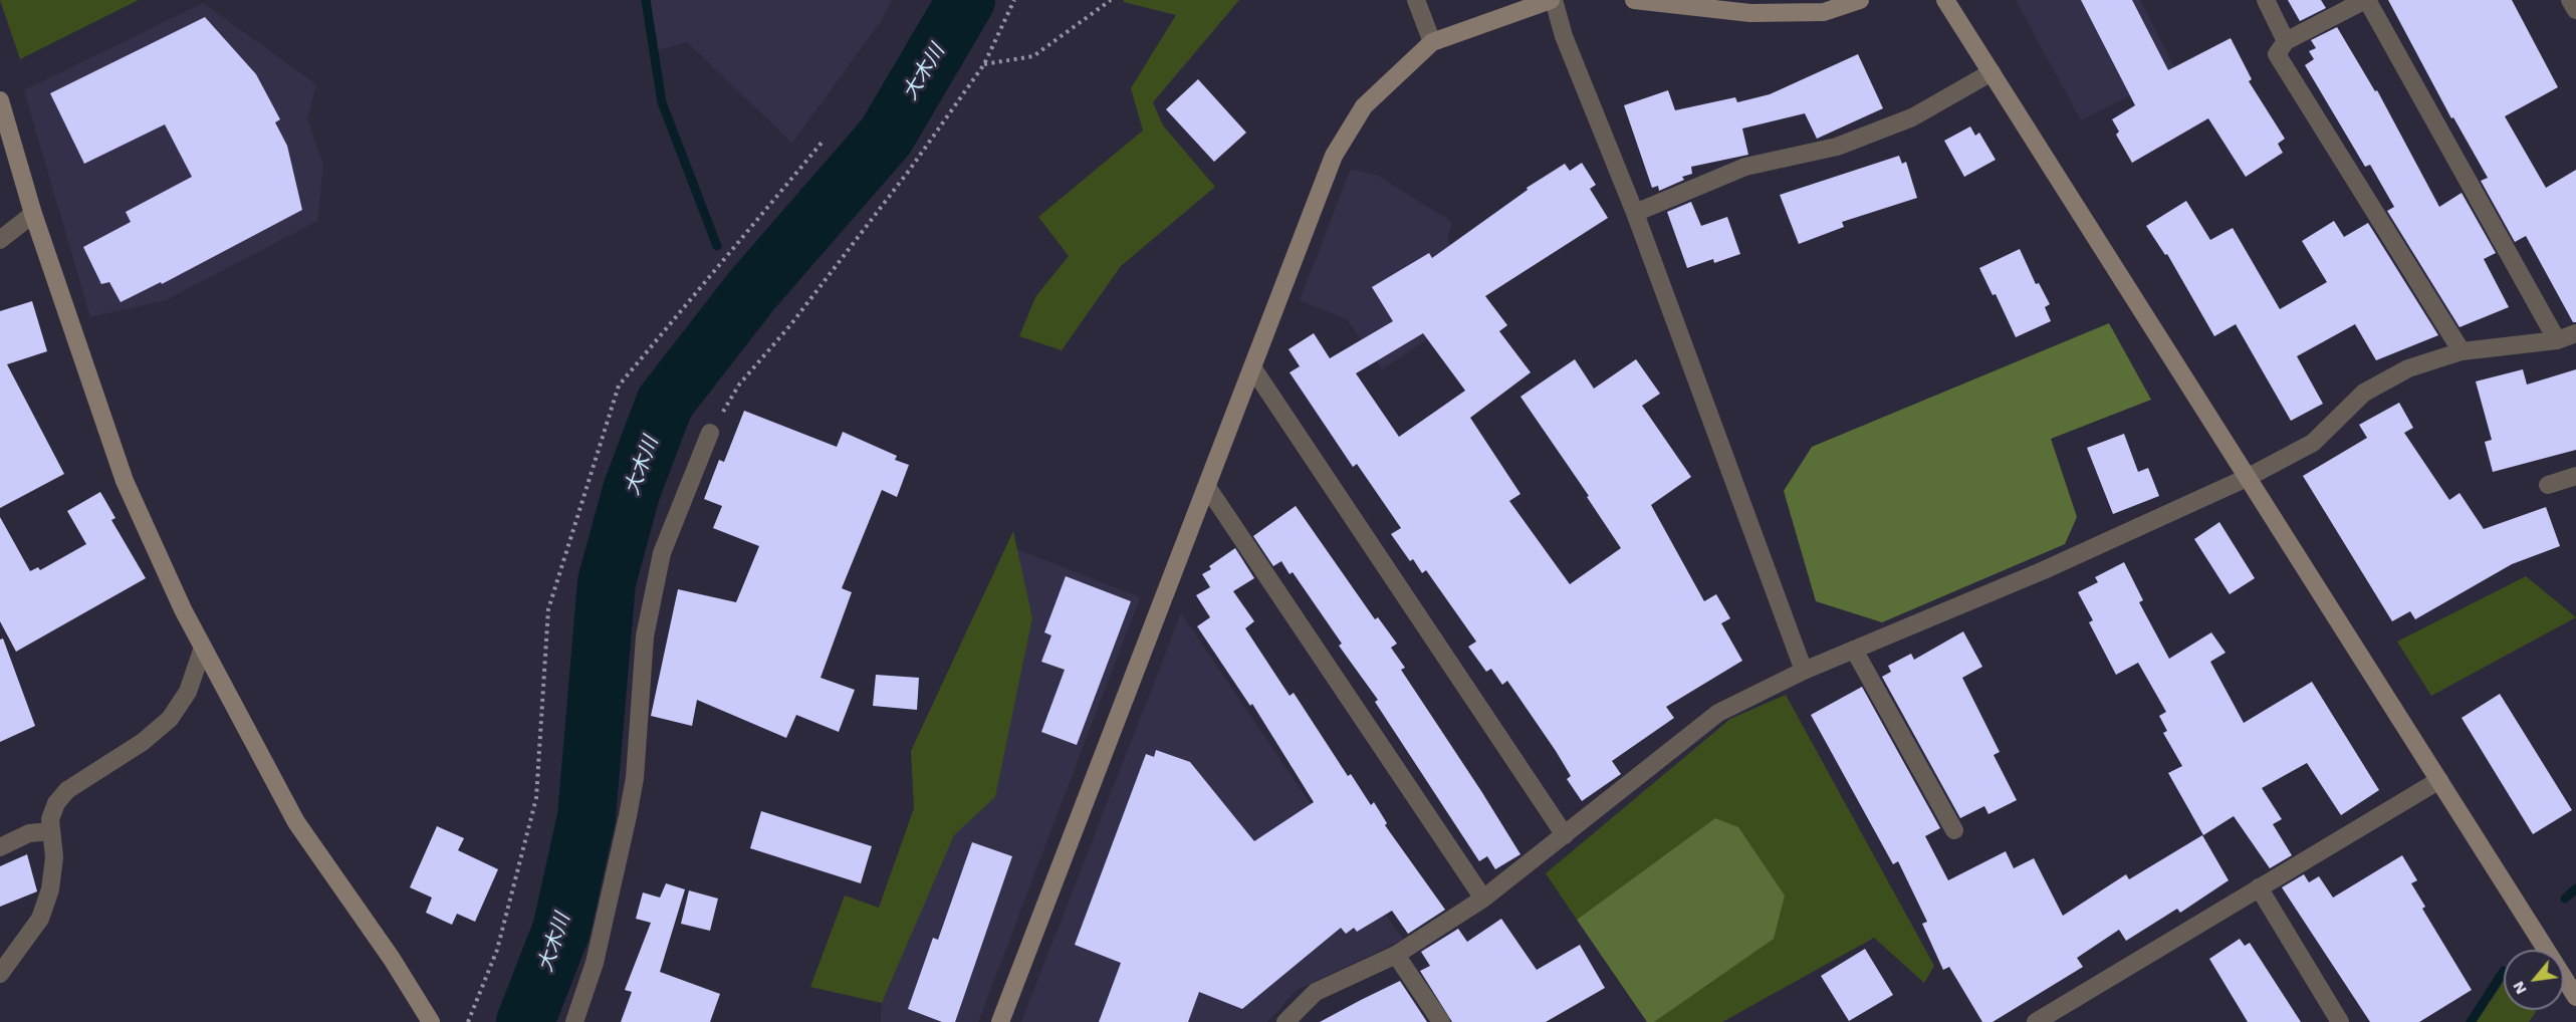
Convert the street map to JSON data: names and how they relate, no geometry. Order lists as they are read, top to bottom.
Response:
{
  "water": ["大木川"],
  "north": "bottom left"
}
